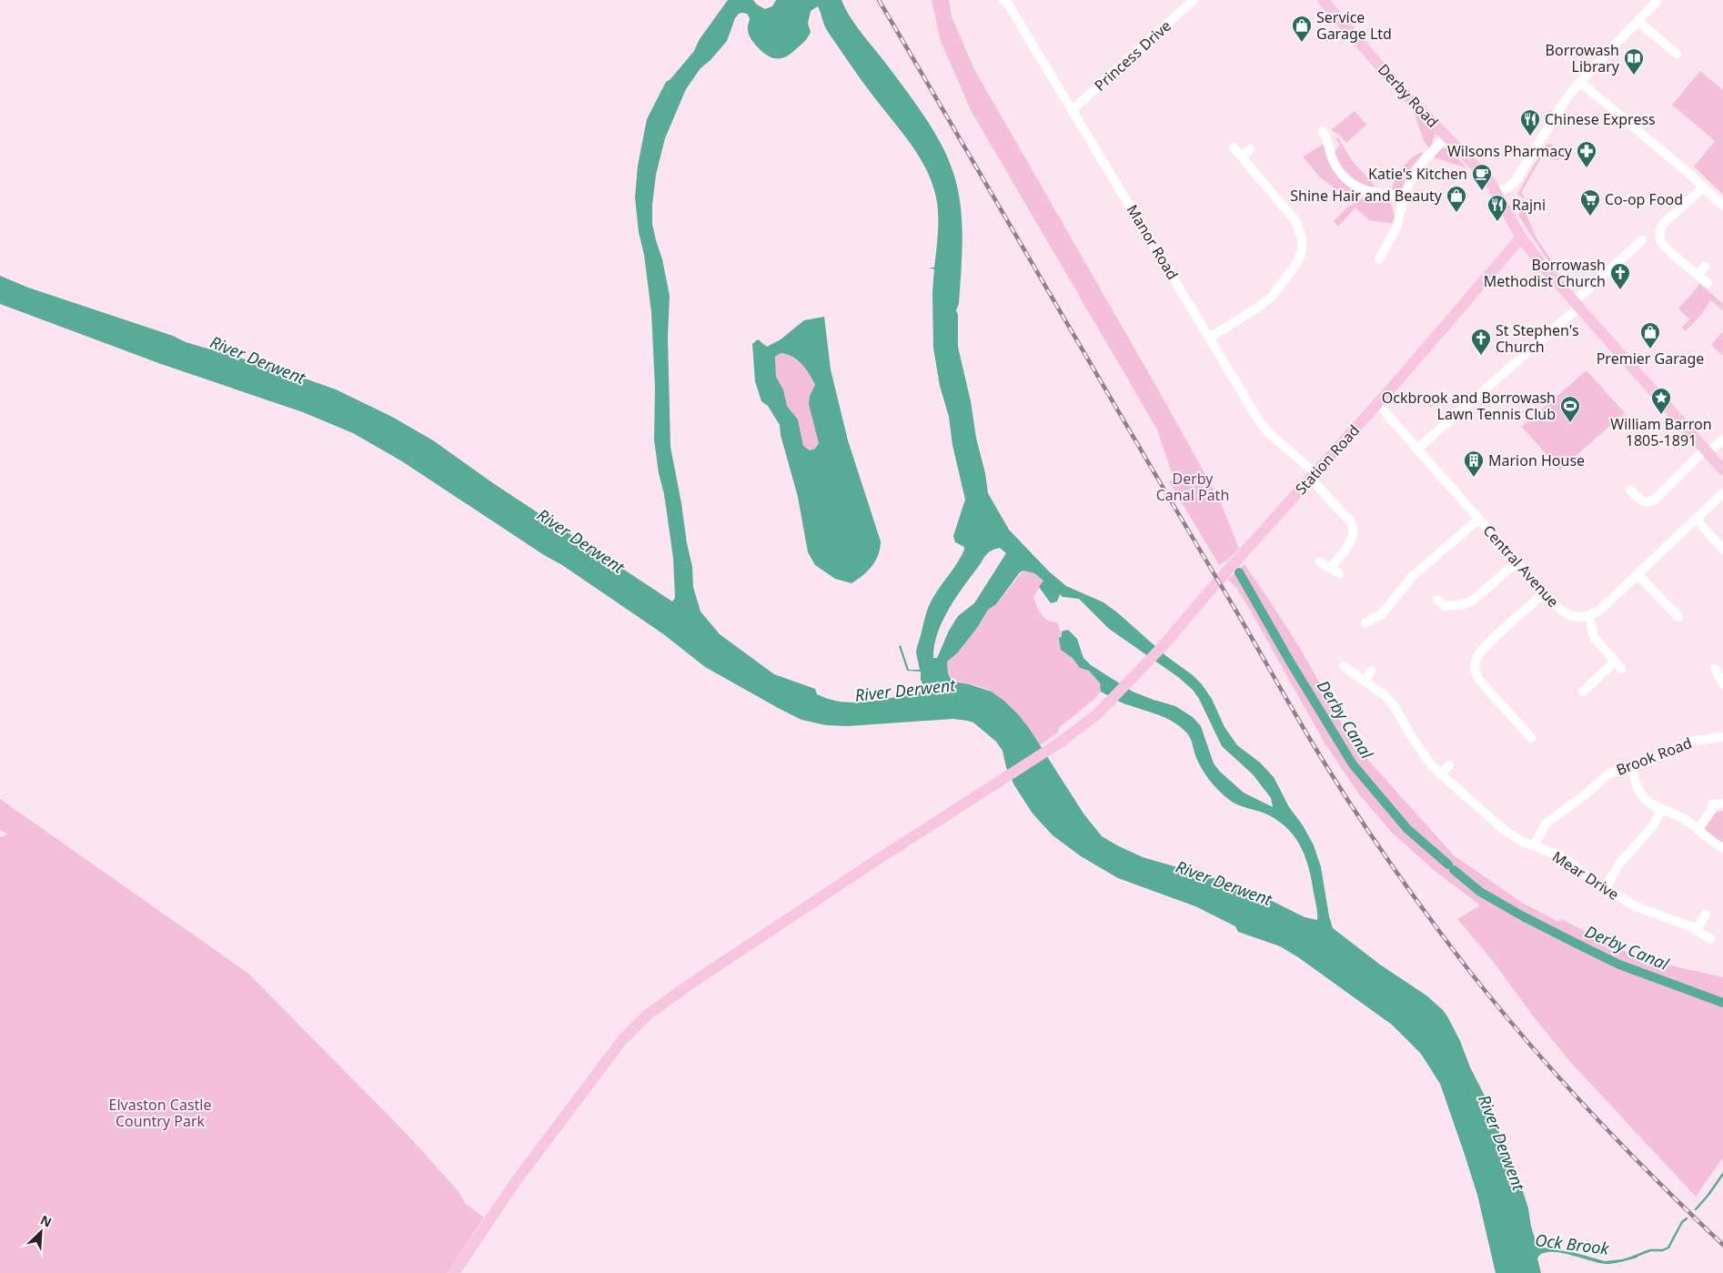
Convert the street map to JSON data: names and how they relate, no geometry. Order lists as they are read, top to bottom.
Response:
{
  "streets": {
    "main road": ["Derby Road", "Station Road"],
    "street": [
      "Princess Drive",
      "Manor Road",
      "Central Avenue",
      "Brook Road",
      "Mear Drive"
    ]
  },
  "crossings": [
    ["Princess Drive", "Manor Road"],
    ["Derby Road", "Station Road"],
    ["Manor Road", "Station Road"],
    ["Station Road", "Central Avenue"],
    ["Brook Road", "Mear Drive"]
  ],
  "water": ["River Derwent", "Derby Canal", "Ock Brook"],
  "parks": ["Derby Canal Path", "Elvaston Castle Country Park"],
  "places": {
    "shop": ["Service Garage Ltd", "Shine Hair and Beauty", "Premier Garage"],
    "library": ["Borrowash Library"],
    "restaurant": ["Chinese Express", "Rajni"],
    "pharmacy": ["Wilsons Pharmacy"],
    "cafe": ["Katie's Kitchen"],
    "supermarket": ["Co-op Food"],
    "church": ["Borrowash Methodist Church", "St Stephen's Church"],
    "place": ["William Barron 1805-1891"],
    "sports": ["Ockbrook and Borrowash Lawn Tennis Club"],
    "building": ["Marion House"]
  },
  "north": "top right"
}
